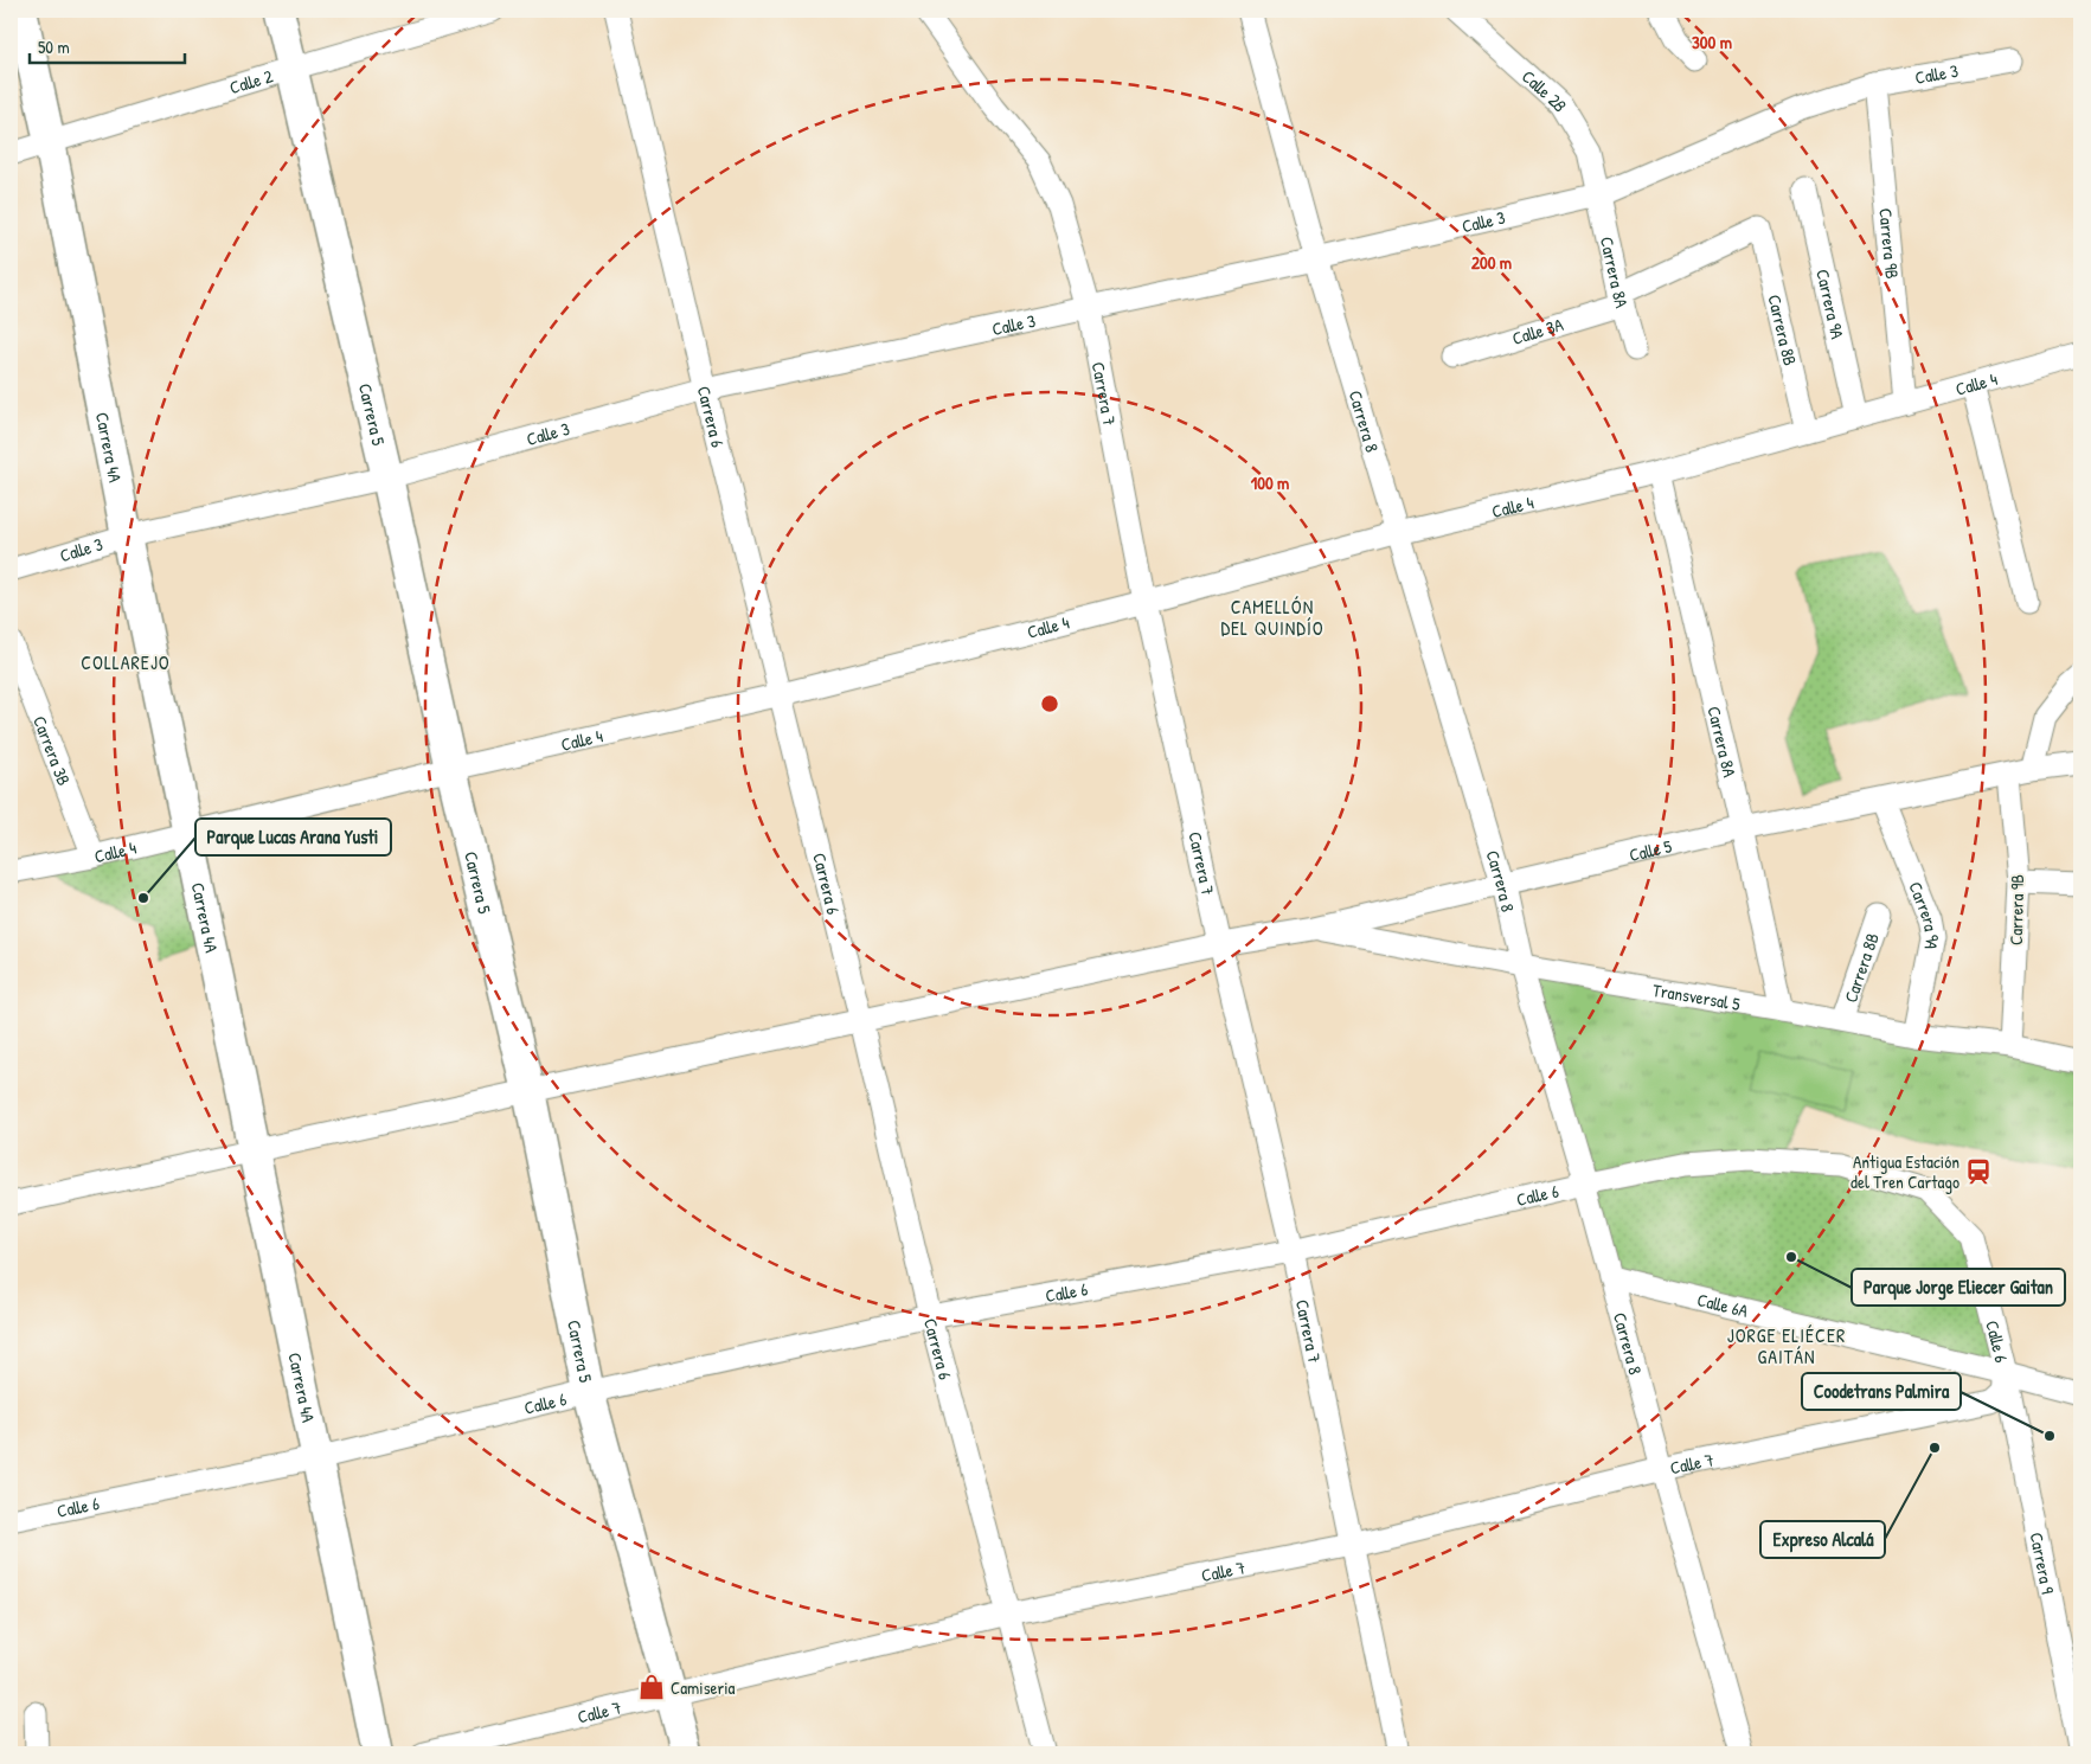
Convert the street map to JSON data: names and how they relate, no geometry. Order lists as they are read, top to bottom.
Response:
{
  "streets": {
    "main road": ["Carrera 5", "Carrera 4A"],
    "street": [
      "Calle 3",
      "Calle 2",
      "Calle 2B",
      "Carrera 9B",
      "Carrera 8A",
      "Carrera 9A",
      "Carrera 8B",
      "Calle 3A",
      "Calle 4",
      "Carrera 7",
      "Carrera 6",
      "Carrera 8",
      "Carrera 3B",
      "Calle 5",
      "Transversal 5",
      "Calle 6",
      "Calle 6A",
      "Calle 7",
      "Carrera 9"
    ]
  },
  "crossings": [
    ["Calle 3", "Calle 2B"],
    ["Calle 3", "Carrera 9B"],
    ["Calle 3", "Carrera 8A"],
    ["Calle 3", "Carrera 7"],
    ["Calle 3", "Carrera 5"],
    ["Calle 3", "Carrera 6"],
    ["Calle 3", "Carrera 8"],
    ["Calle 3", "Carrera 4A"],
    ["Calle 2", "Carrera 5"],
    ["Calle 2", "Carrera 4A"],
    ["Calle 2B", "Carrera 8A"],
    ["Carrera 9B", "Calle 4"],
    ["Carrera 9B", "Calle 5"],
    ["Carrera 9B", "Transversal 5"],
    ["Carrera 8A", "Calle 3A"],
    ["Carrera 8A", "Calle 4"],
    ["Carrera 8A", "Calle 5"],
    ["Carrera 8A", "Transversal 5"],
    ["Carrera 9A", "Calle 4"],
    ["Carrera 9A", "Calle 5"],
    ["Carrera 9A", "Transversal 5"],
    ["Carrera 8B", "Calle 3A"],
    ["Carrera 8B", "Calle 4"],
    ["Carrera 8B", "Transversal 5"],
    ["Calle 4", "Carrera 7"],
    ["Calle 4", "Carrera 5"],
    ["Calle 4", "Carrera 6"],
    ["Calle 4", "Carrera 8"],
    ["Calle 4", "Carrera 4A"],
    ["Calle 4", "Carrera 3B"],
    ["Carrera 7", "Calle 5"],
    ["Carrera 7", "Calle 6"],
    ["Carrera 7", "Calle 7"],
    ["Carrera 5", "Calle 5"],
    ["Carrera 5", "Calle 6"],
    ["Carrera 5", "Calle 7"],
    ["Carrera 6", "Calle 5"],
    ["Carrera 6", "Calle 6"],
    ["Carrera 6", "Calle 7"],
    ["Carrera 8", "Calle 5"],
    ["Carrera 8", "Transversal 5"],
    ["Carrera 8", "Calle 6"],
    ["Carrera 8", "Calle 6A"],
    ["Carrera 8", "Calle 7"],
    ["Carrera 4A", "Calle 5"],
    ["Carrera 4A", "Calle 6"],
    ["Calle 5", "Transversal 5"],
    ["Calle 6", "Calle 6A"],
    ["Calle 6", "Calle 7"],
    ["Calle 6", "Carrera 9"],
    ["Calle 6A", "Calle 7"],
    ["Calle 6A", "Carrera 9"],
    ["Calle 7", "Carrera 9"]
  ],
  "districts": ["CAMELLÓN DEL QUINDÍO", "COLLAREJO", "JORGE ELIÉCER GAITÁN"],
  "places": {
    "other": [
      "Parque Lucas Arana Yusti",
      "Parque Jorge Eliecer Gaitan",
      "Coodetrans Palmira",
      "Expreso Alcalá"
    ],
    "station": ["Antigua Estación del Tren Cartago"],
    "shop": ["Camiseria"]
  },
  "scale_bar": "50 m",
  "rings": ["300 m", "200 m", "100 m"]
}
